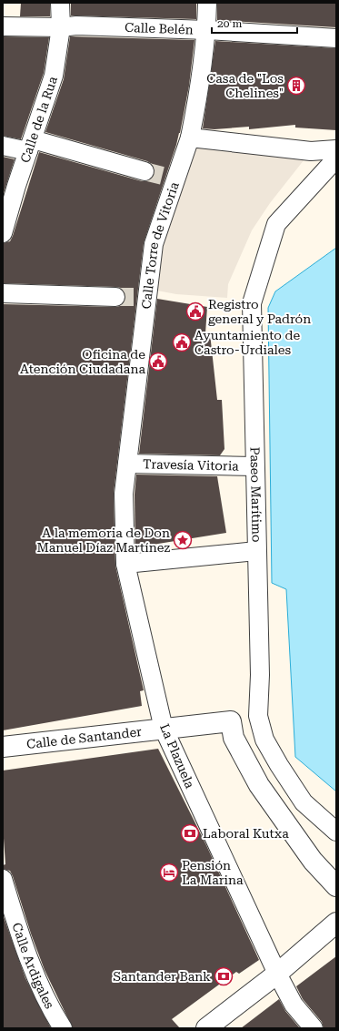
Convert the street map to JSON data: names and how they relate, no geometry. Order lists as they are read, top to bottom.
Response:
{
  "streets": {
    "street": [
      "Calle Belén",
      "Calle de la Rua",
      "Calle Torre de Vitoria",
      "Travesía Vitoria",
      "Paseo Marítimo",
      "Calle de Santander",
      "La Plazuela",
      "Calle Ardigales"
    ]
  },
  "crossings": [
    ["Calle Belén", "Calle de la Rua"],
    ["Calle Belén", "Calle Torre de Vitoria"],
    ["Calle Torre de Vitoria", "Travesía Vitoria"],
    ["Calle Torre de Vitoria", "La Plazuela"],
    ["Travesía Vitoria", "Paseo Marítimo"],
    ["Calle de Santander", "La Plazuela"]
  ],
  "places": {
    "building": ["Casa de \"Los Chelines\""],
    "public building": ["Registro general y Padrón", "Ayuntamiento de Castro-Urdiales", "Oficina de Atención Ciudadana"],
    "place": ["A la memoria de Don Manuel Díaz Martínez"],
    "bank": ["Laboral Kutxa", "Santander Bank"],
    "hotel": ["Pensión La Marina"]
  },
  "scale_bar": "20 m"
}
